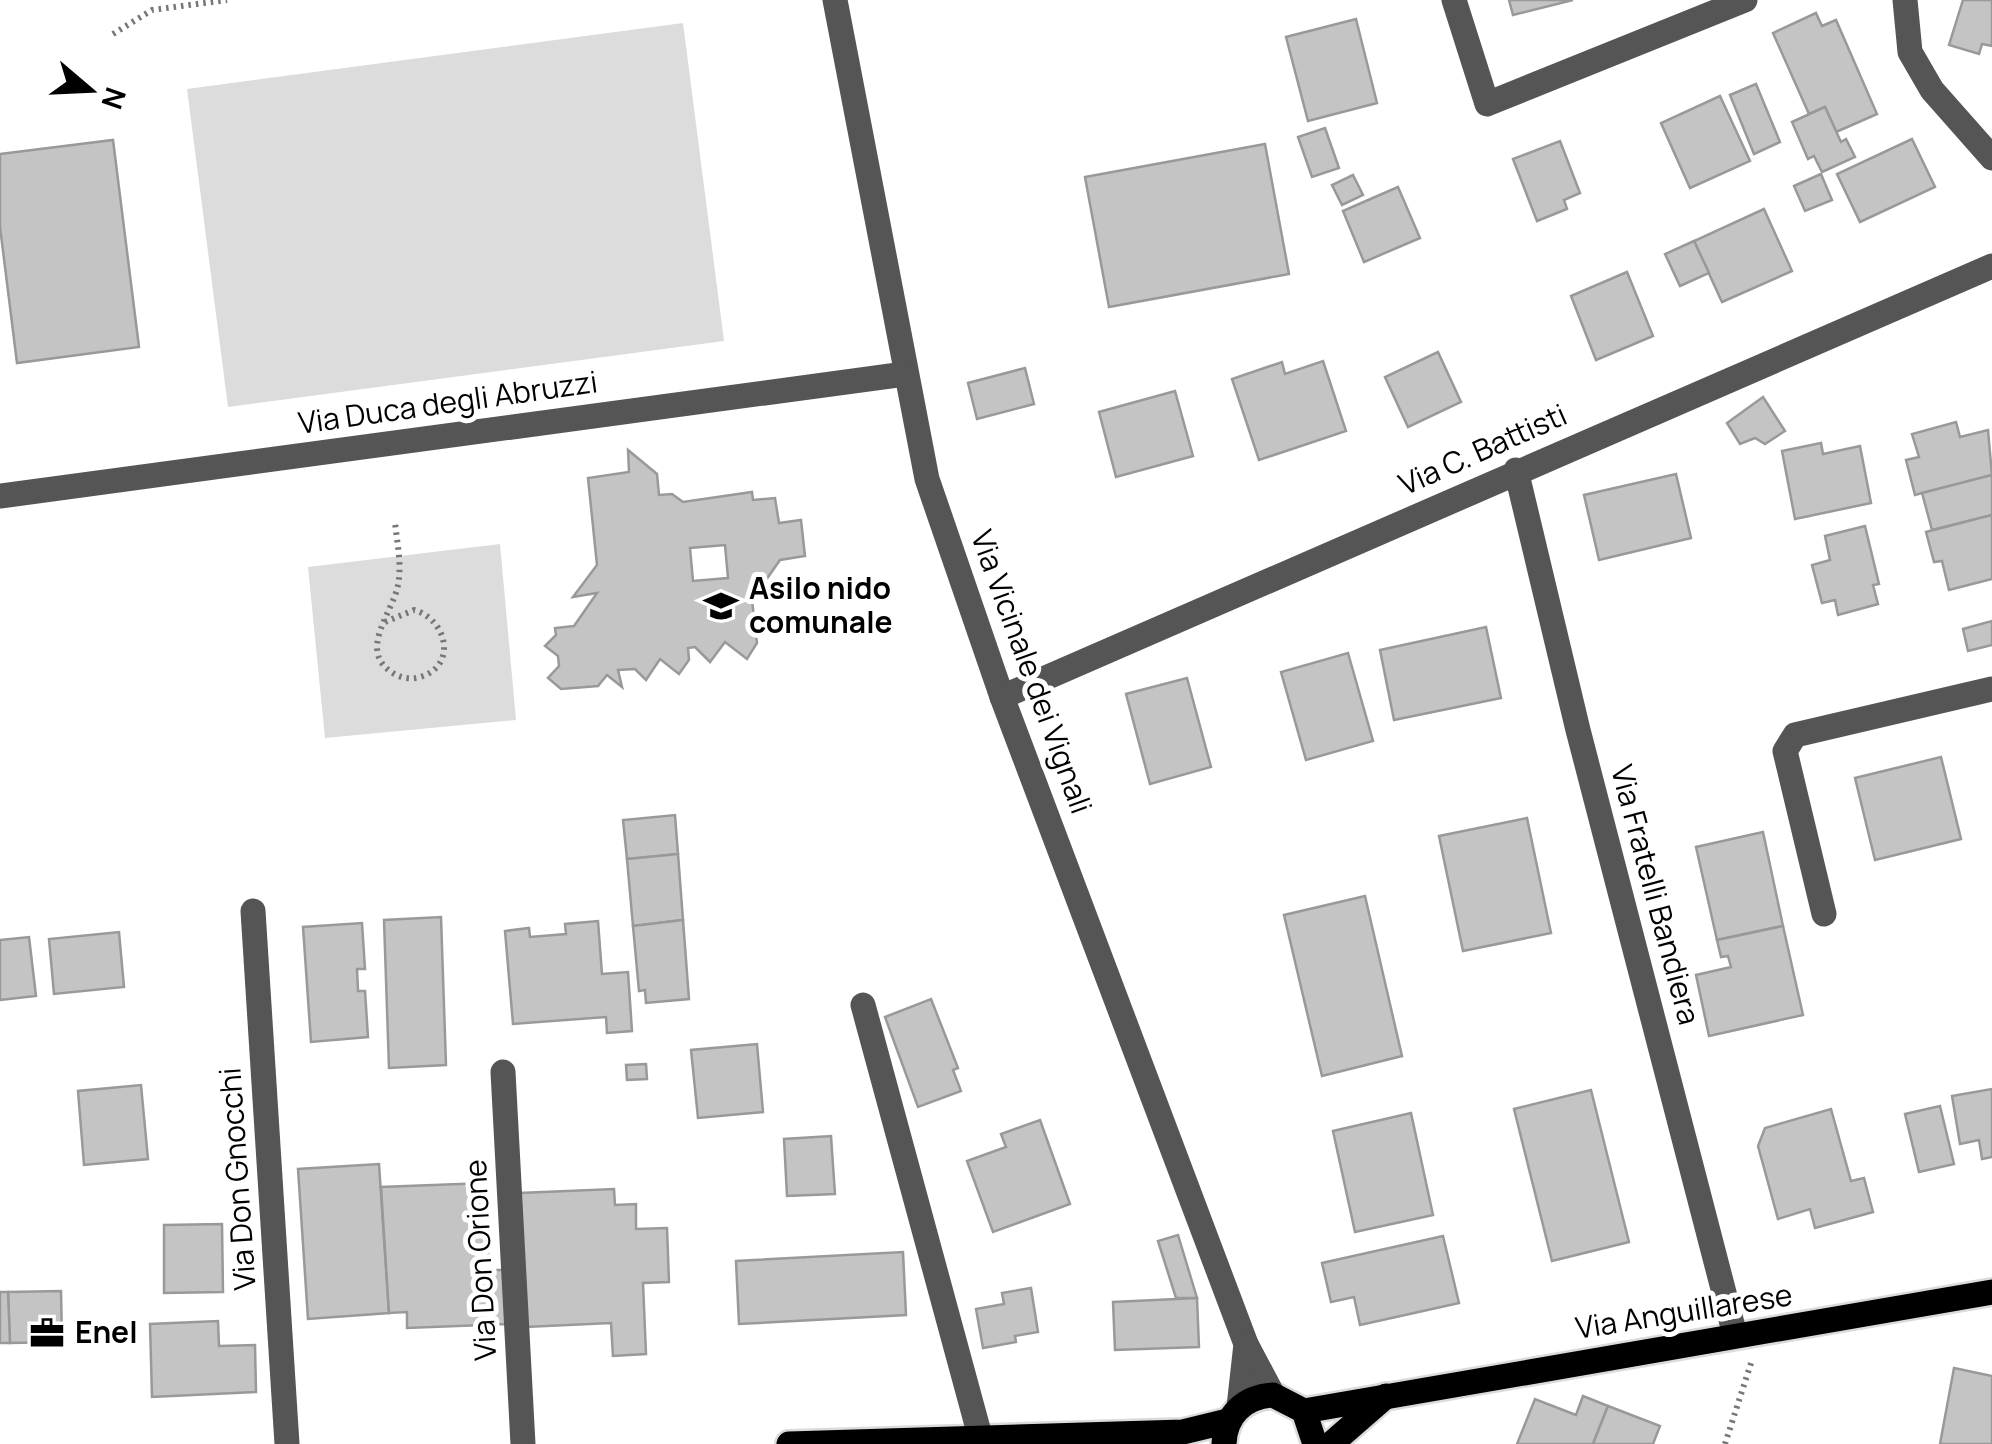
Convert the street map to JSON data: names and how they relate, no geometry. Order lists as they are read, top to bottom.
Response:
{
  "streets": {
    "main road": ["Via Anguillarese"],
    "street": [
      "Via Duca degli Abruzzi",
      "Via C. Battisti",
      "Via Vicinale dei Vignali",
      "Via Fratelli Bandiera",
      "Via Don Gnocchi",
      "Via Don Orione"
    ]
  },
  "crossings": [
    ["Via Duca degli Abruzzi", "Via Vicinale dei Vignali"],
    ["Via C. Battisti", "Via Vicinale dei Vignali"],
    ["Via C. Battisti", "Via Fratelli Bandiera"],
    ["Via Fratelli Bandiera", "Via Anguillarese"]
  ],
  "places": {
    "school or university": ["Asilo nido comunale"],
    "office": ["Enel"]
  },
  "north": "right"
}
